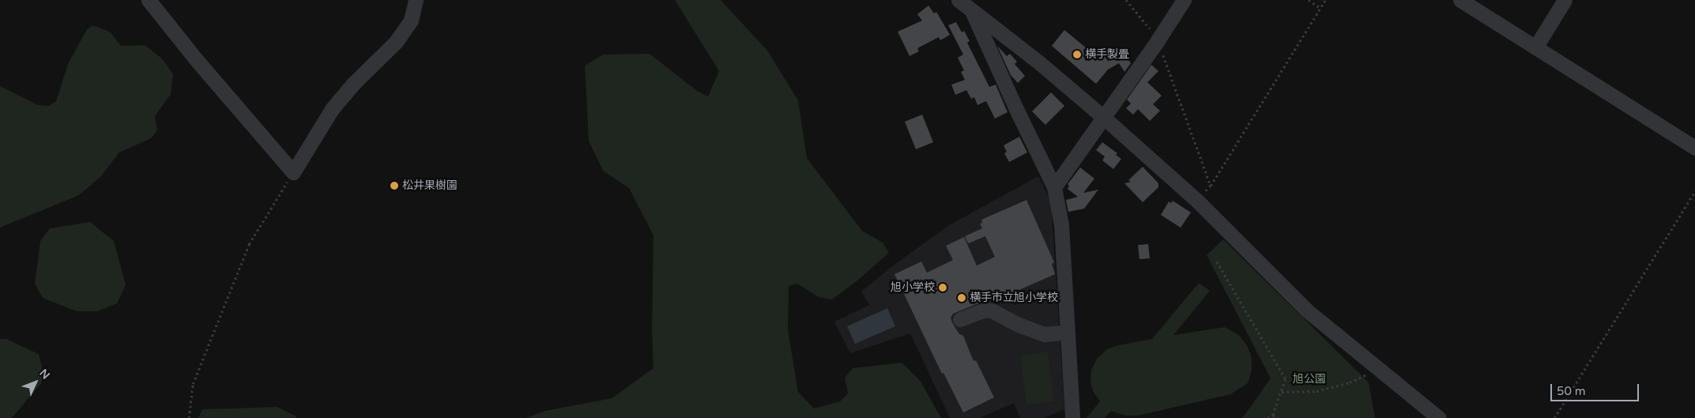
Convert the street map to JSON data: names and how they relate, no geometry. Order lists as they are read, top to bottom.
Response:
{
  "parks": ["旭公園"],
  "places": [
    "横手製畳",
    "松井果樹園",
    "旭小学校",
    "横手市立旭小学校"
  ],
  "scale_bar": "50 m",
  "north": "top right"
}
